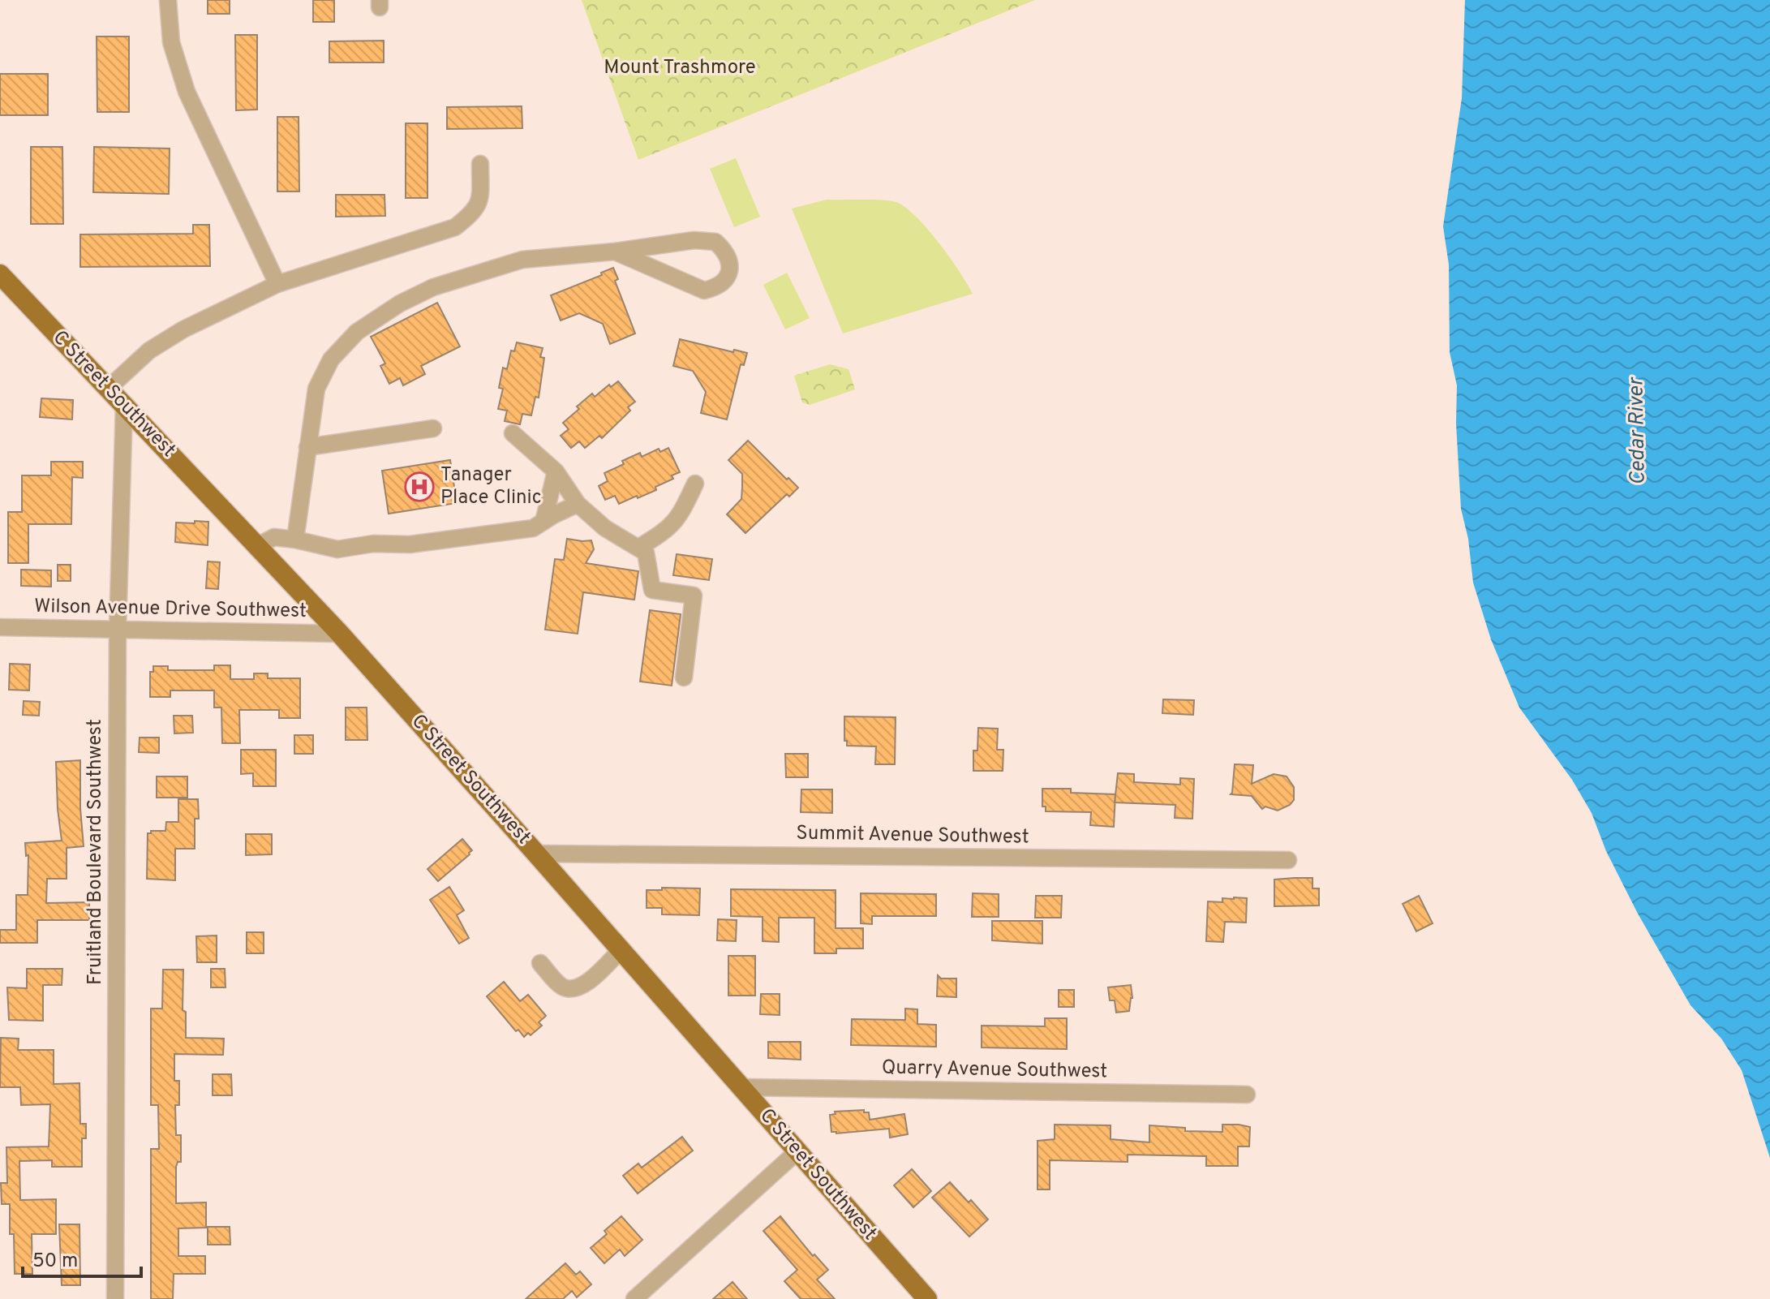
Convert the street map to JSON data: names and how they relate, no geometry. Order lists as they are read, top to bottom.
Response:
{
  "streets": {
    "main road": ["C Street Southwest"],
    "street": [
      "Wilson Avenue Drive Southwest",
      "Summit Avenue Southwest",
      "Fruitland Boulevard Southwest",
      "Quarry Avenue Southwest"
    ]
  },
  "crossings": [
    ["C Street Southwest", "Wilson Avenue Drive Southwest"],
    ["C Street Southwest", "Summit Avenue Southwest"],
    ["C Street Southwest", "Fruitland Boulevard Southwest"],
    ["C Street Southwest", "Quarry Avenue Southwest"],
    ["Wilson Avenue Drive Southwest", "Fruitland Boulevard Southwest"]
  ],
  "water": ["Cedar River"],
  "parks": ["Mount Trashmore"],
  "places": {
    "hospital": ["Tanager Place Clinic"]
  },
  "scale_bar": "50 m"
}
